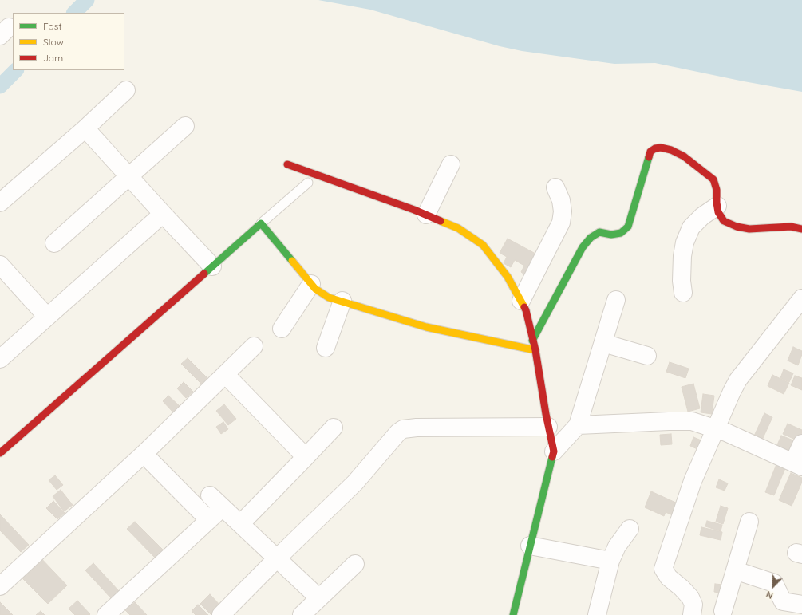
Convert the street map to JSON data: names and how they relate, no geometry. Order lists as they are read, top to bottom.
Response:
{
  "legend": ["Fast", "Slow", "Jam"],
  "north": "bottom left"
}
